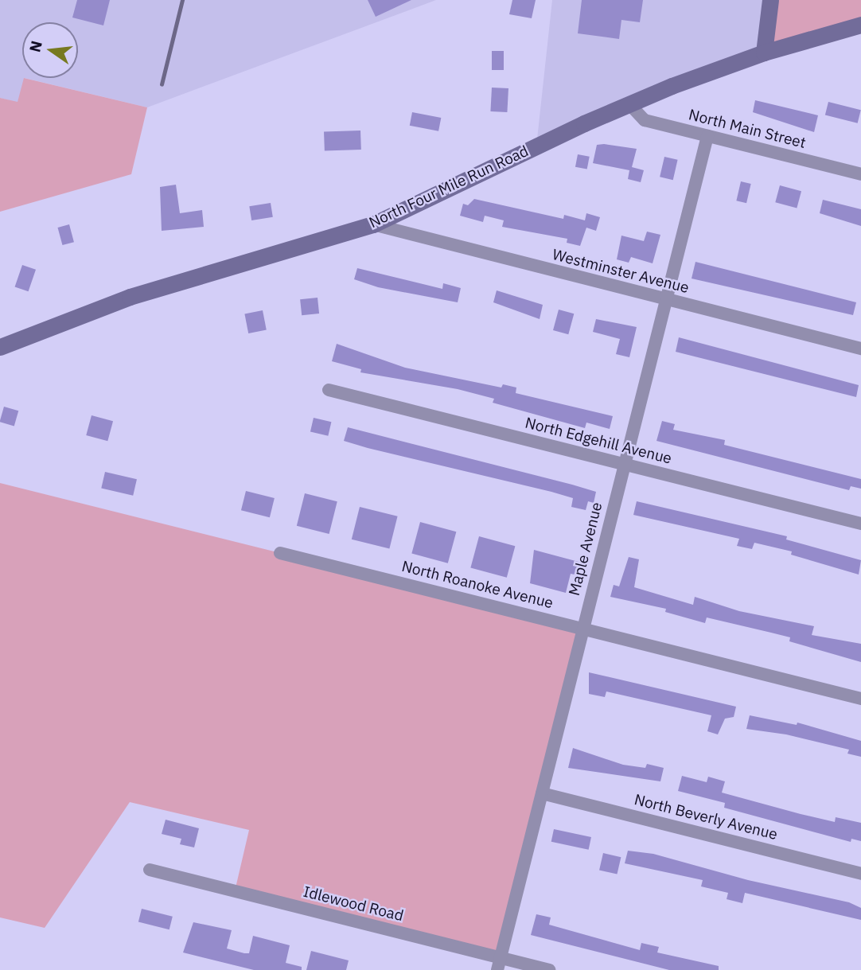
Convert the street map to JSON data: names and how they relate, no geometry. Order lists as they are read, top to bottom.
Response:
{
  "streets": {
    "street": [
      "North Main Street",
      "North Four Mile Run Road",
      "Westminster Avenue",
      "North Edgehill Avenue",
      "Maple Avenue",
      "North Roanoke Avenue",
      "North Beverly Avenue",
      "Idlewood Road"
    ]
  },
  "crossings": [
    ["North Main Street", "North Four Mile Run Road"],
    ["North Main Street", "Maple Avenue"],
    ["North Four Mile Run Road", "Westminster Avenue"],
    ["Westminster Avenue", "Maple Avenue"],
    ["North Edgehill Avenue", "Maple Avenue"],
    ["Maple Avenue", "North Roanoke Avenue"],
    ["Maple Avenue", "North Beverly Avenue"],
    ["Maple Avenue", "Idlewood Road"]
  ],
  "north": "left"
}
